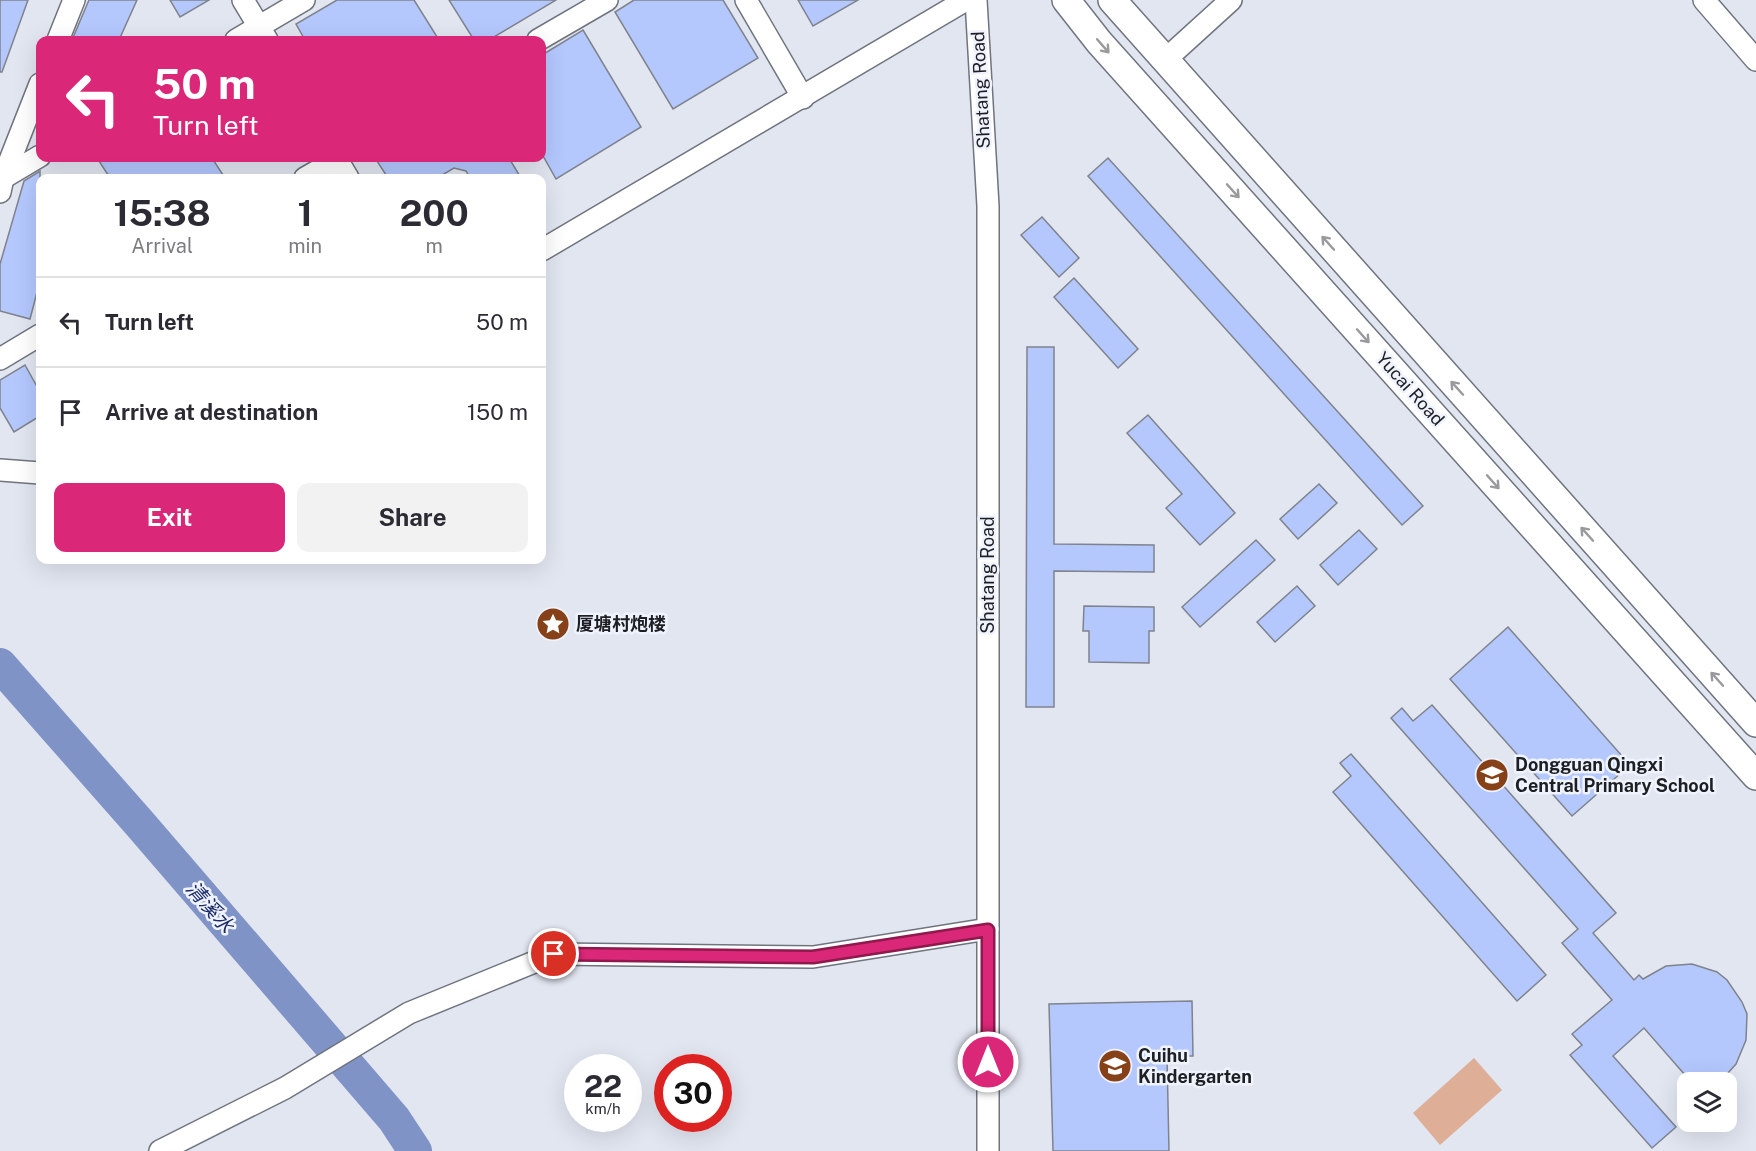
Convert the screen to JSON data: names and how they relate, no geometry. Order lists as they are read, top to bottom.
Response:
{
  "streets": {
    "main road": ["Yucai Road"],
    "street": ["Shatang Road"]
  },
  "water": ["清溪水"],
  "places": {
    "place": ["厦塘村炮楼"],
    "school or university": ["Dongguan Qingxi Central Primary School", "Cuihu Kindergarten"]
  },
  "page": {
    "turn": ["50 m", "Turn left"],
    "eta": [
      "15:38",
      "Arrival",
      "1",
      "min",
      "200",
      "m"
    ],
    "list": [
      {
        "name": "Turn left",
        "value": "50 m"
      },
      {
        "name": "Arrive at destination",
        "value": "150 m"
      }
    ],
    "buttons": ["Exit", "Share"],
    "speed": "22 km/h",
    "limit": "30"
  }
}
